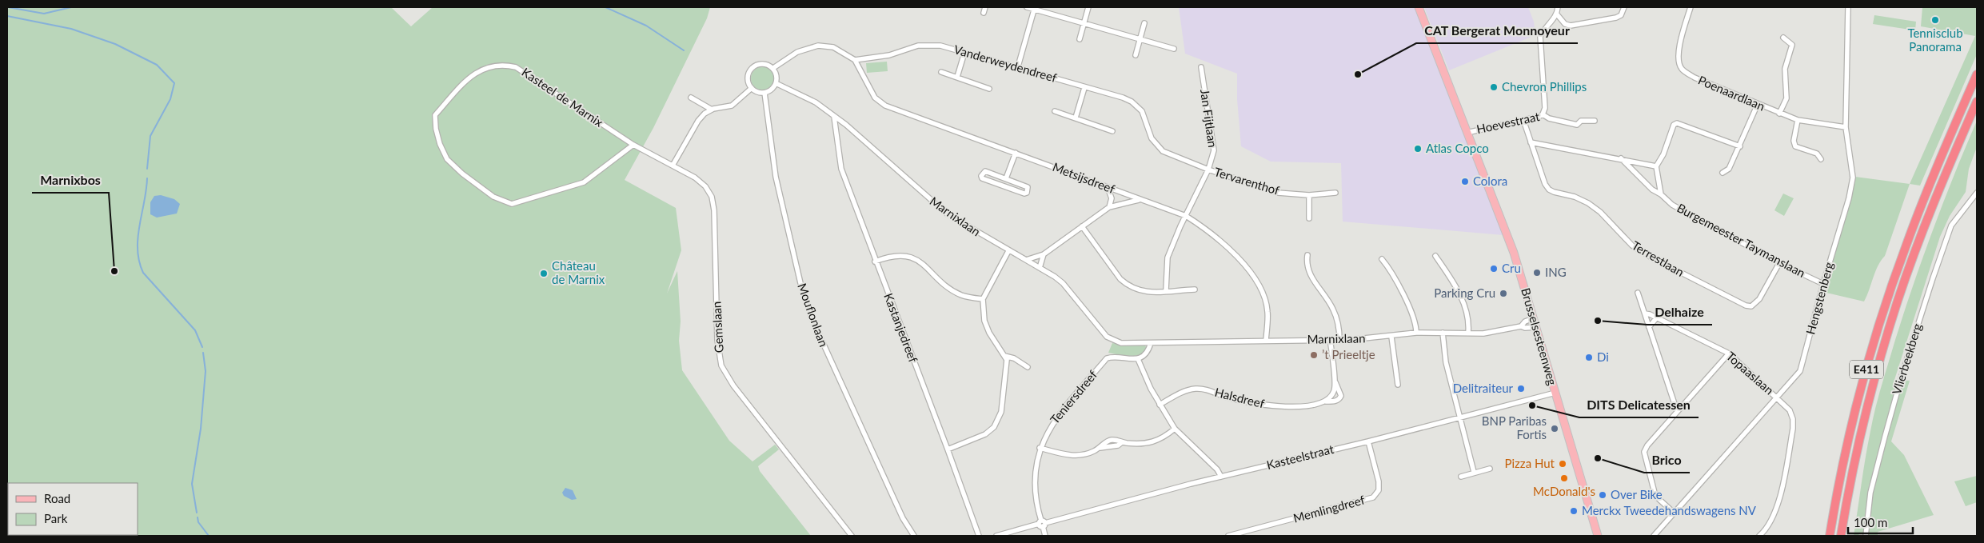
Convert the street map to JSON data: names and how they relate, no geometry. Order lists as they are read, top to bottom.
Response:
{
  "streets": {
    "highway": ["E411"],
    "main road": ["Brusselsesteenweg"],
    "street": [
      "Vanderweydendreef",
      "Poenaardlaan",
      "Kasteel de Marnix",
      "Jan Fijtlaan",
      "Hoevestraat",
      "Metsijsdreef",
      "Tervarenthof",
      "Marnixlaan",
      "Burgemeester Taymanslaan",
      "Terrestlaan",
      "Hengstenberg",
      "Mouflonlaan",
      "Gemslaan",
      "Kastanjedreef",
      "Vlierbeekberg",
      "Topaaslaan",
      "Teniersdreef",
      "Halsdreef",
      "Kasteelstraat",
      "Memlingdreef"
    ]
  },
  "crossings": [
    ["Vanderweydendreef", "Jan Fijtlaan"],
    ["Vanderweydendreef", "Metsijsdreef"],
    ["Vanderweydendreef", "Tervarenthof"],
    ["Poenaardlaan", "Hengstenberg"],
    ["Kasteel de Marnix", "Gemslaan"],
    ["Jan Fijtlaan", "Tervarenthof"],
    ["Hoevestraat", "Terrestlaan"],
    ["Hoevestraat", "Brusselsesteenweg"],
    ["Metsijsdreef", "Marnixlaan"],
    ["Marnixlaan", "Mouflonlaan"],
    ["Marnixlaan", "Kastanjedreef"],
    ["Marnixlaan", "Brusselsesteenweg"],
    ["Marnixlaan", "Halsdreef"],
    ["Burgemeester Taymanslaan", "Terrestlaan"],
    ["Burgemeester Taymanslaan", "Hengstenberg"],
    ["Hengstenberg", "Topaaslaan"],
    ["Brusselsesteenweg", "Kasteelstraat"],
    ["Teniersdreef", "Kasteelstraat"],
    ["Kasteelstraat", "Memlingdreef"]
  ],
  "places": [
    "Tennisclub Panorama",
    "CAT Bergerat Monnoyeur",
    "Chevron Phillips",
    "Atlas Copco",
    "Colora",
    "Cru",
    "Marnixbos",
    "ING",
    "Château de Marnix",
    "Parking Cru",
    "Delhaize",
    "’t Prieeltje",
    "Di",
    "Delitraiteur",
    "DITS Delicatessen",
    "BNP Paribas Fortis",
    "Brico",
    "Pizza Hut",
    "McDonald's",
    "Over Bike",
    "Merckx Tweedehandswagens NV"
  ],
  "legend": ["Road", "Park"],
  "scale_bar": "100 m"
}
